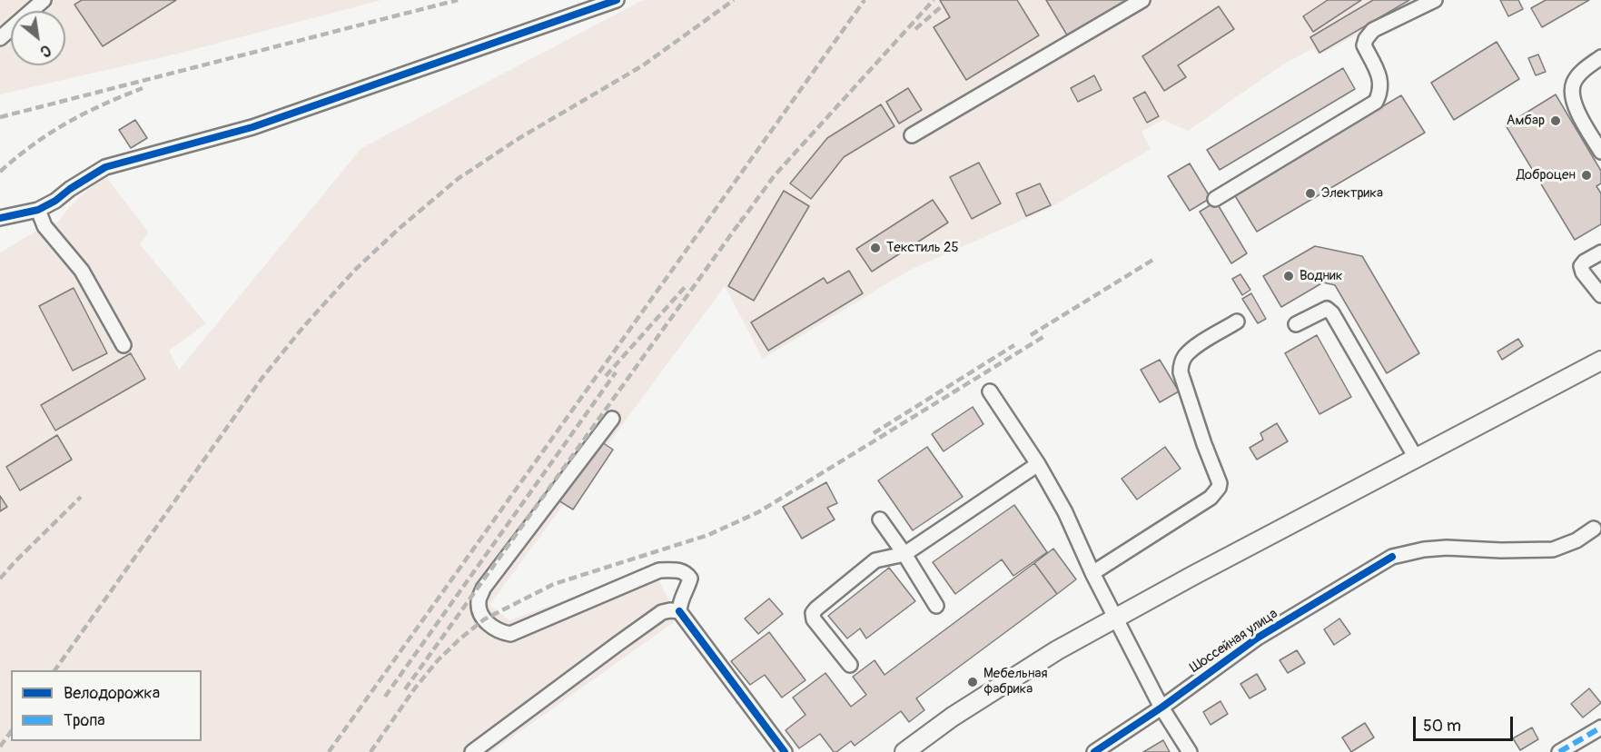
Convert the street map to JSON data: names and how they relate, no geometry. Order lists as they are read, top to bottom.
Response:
{
  "streets": {
    "street": ["Шоссейная улица"]
  },
  "places": [
    "Амбар",
    "Доброцен",
    "Электрика",
    "Текстиль 25",
    "Водник",
    "Мебельная фабрика"
  ],
  "legend": ["Велодорожка", "Тропа"],
  "scale_bar": "50 m",
  "north": "bottom right"
}
